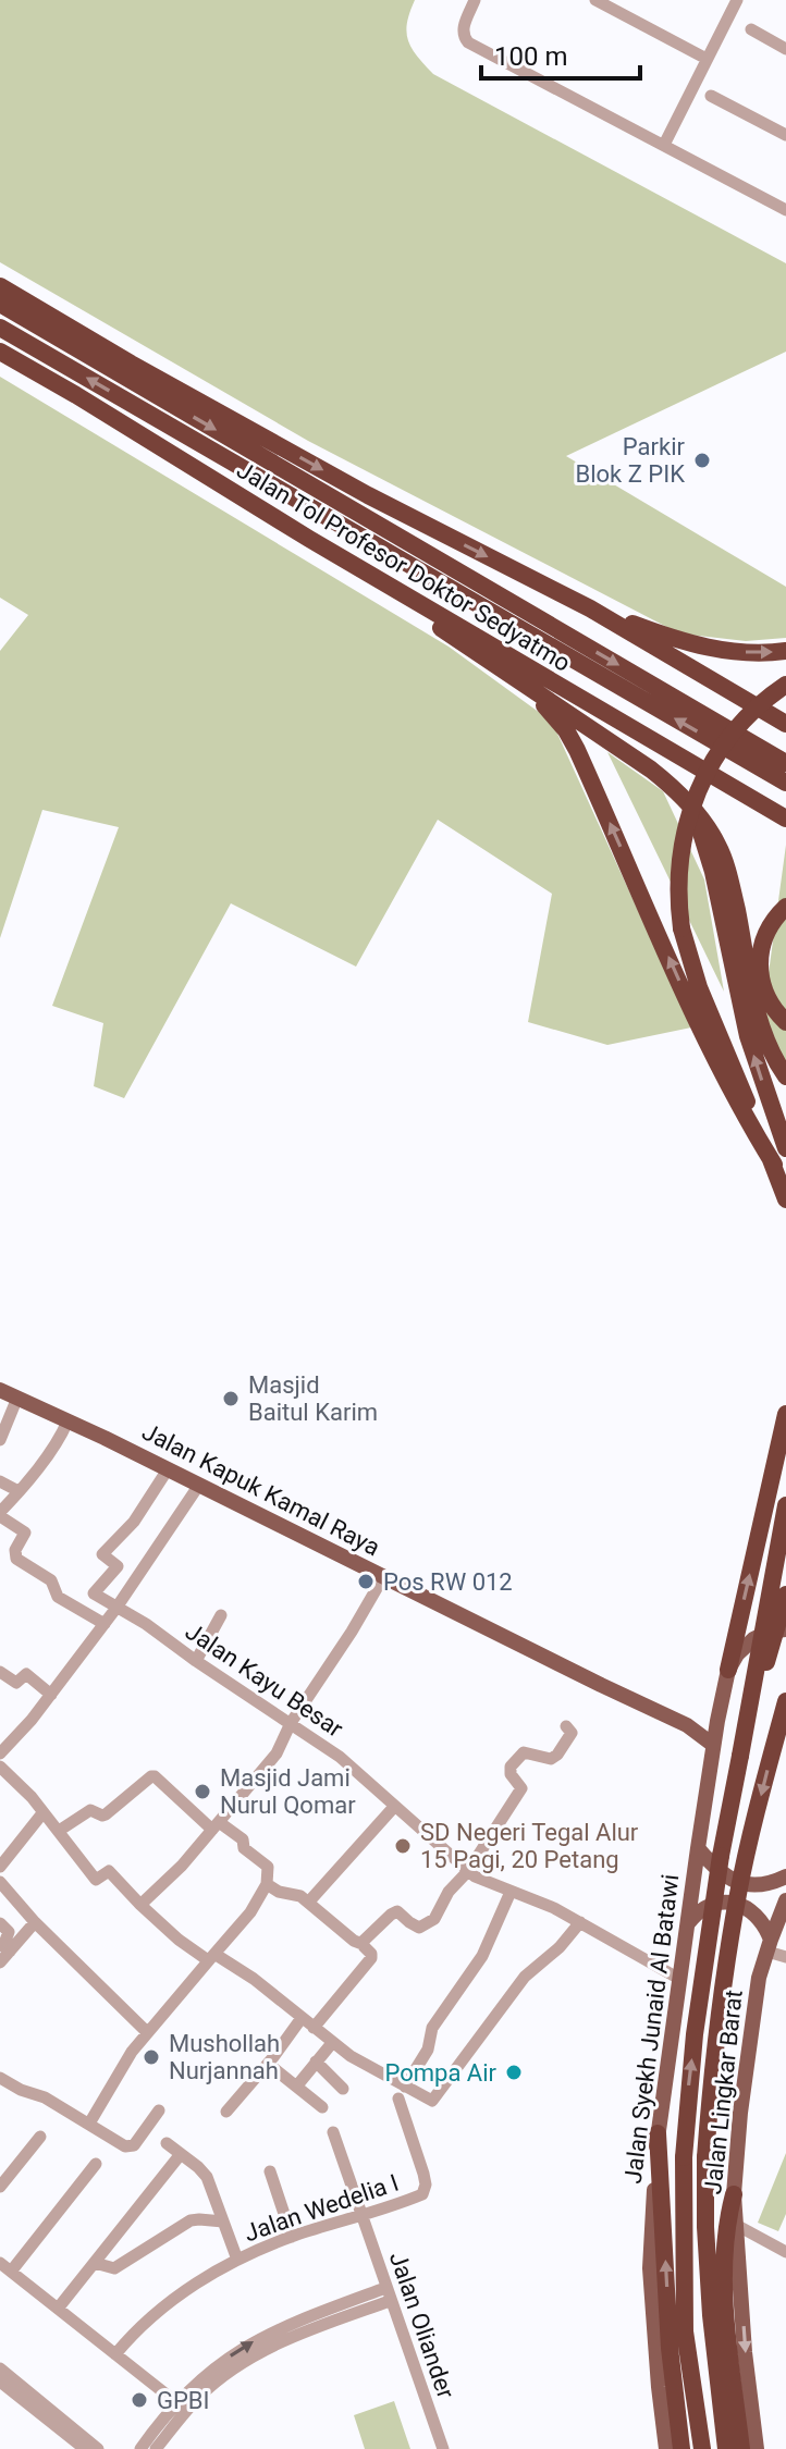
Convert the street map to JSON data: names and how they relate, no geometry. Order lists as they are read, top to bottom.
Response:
{
  "streets": {
    "highway": ["Jalan Tol Profesor Doktor Sedyatmo"],
    "main road": ["Jalan Kapuk Kamal Raya", "Jalan Syekh Junaid Al Batawi", "Jalan Lingkar Barat"],
    "street": ["Jalan Kayu Besar", "Jalan Wedelia I", "Jalan Oliander"]
  },
  "crossings": [
    ["Jalan Kapuk Kamal Raya", "Jalan Syekh Junaid Al Batawi"],
    ["Jalan Kayu Besar", "Jalan Syekh Junaid Al Batawi"],
    ["Jalan Wedelia I", "Jalan Oliander"]
  ],
  "one_way": ["Jalan Lingkar Barat"],
  "places": [
    "Parkir Blok Z PIK",
    "Masjid Baitul Karim",
    "Pos RW 012",
    "Masjid Jami Nurul Qomar",
    "SD Negeri Tegal Alur 15 Pagi, 20 Petang",
    "Mushollah Nurjannah",
    "Pompa Air",
    "GPBI"
  ],
  "scale_bar": "100 m"
}
